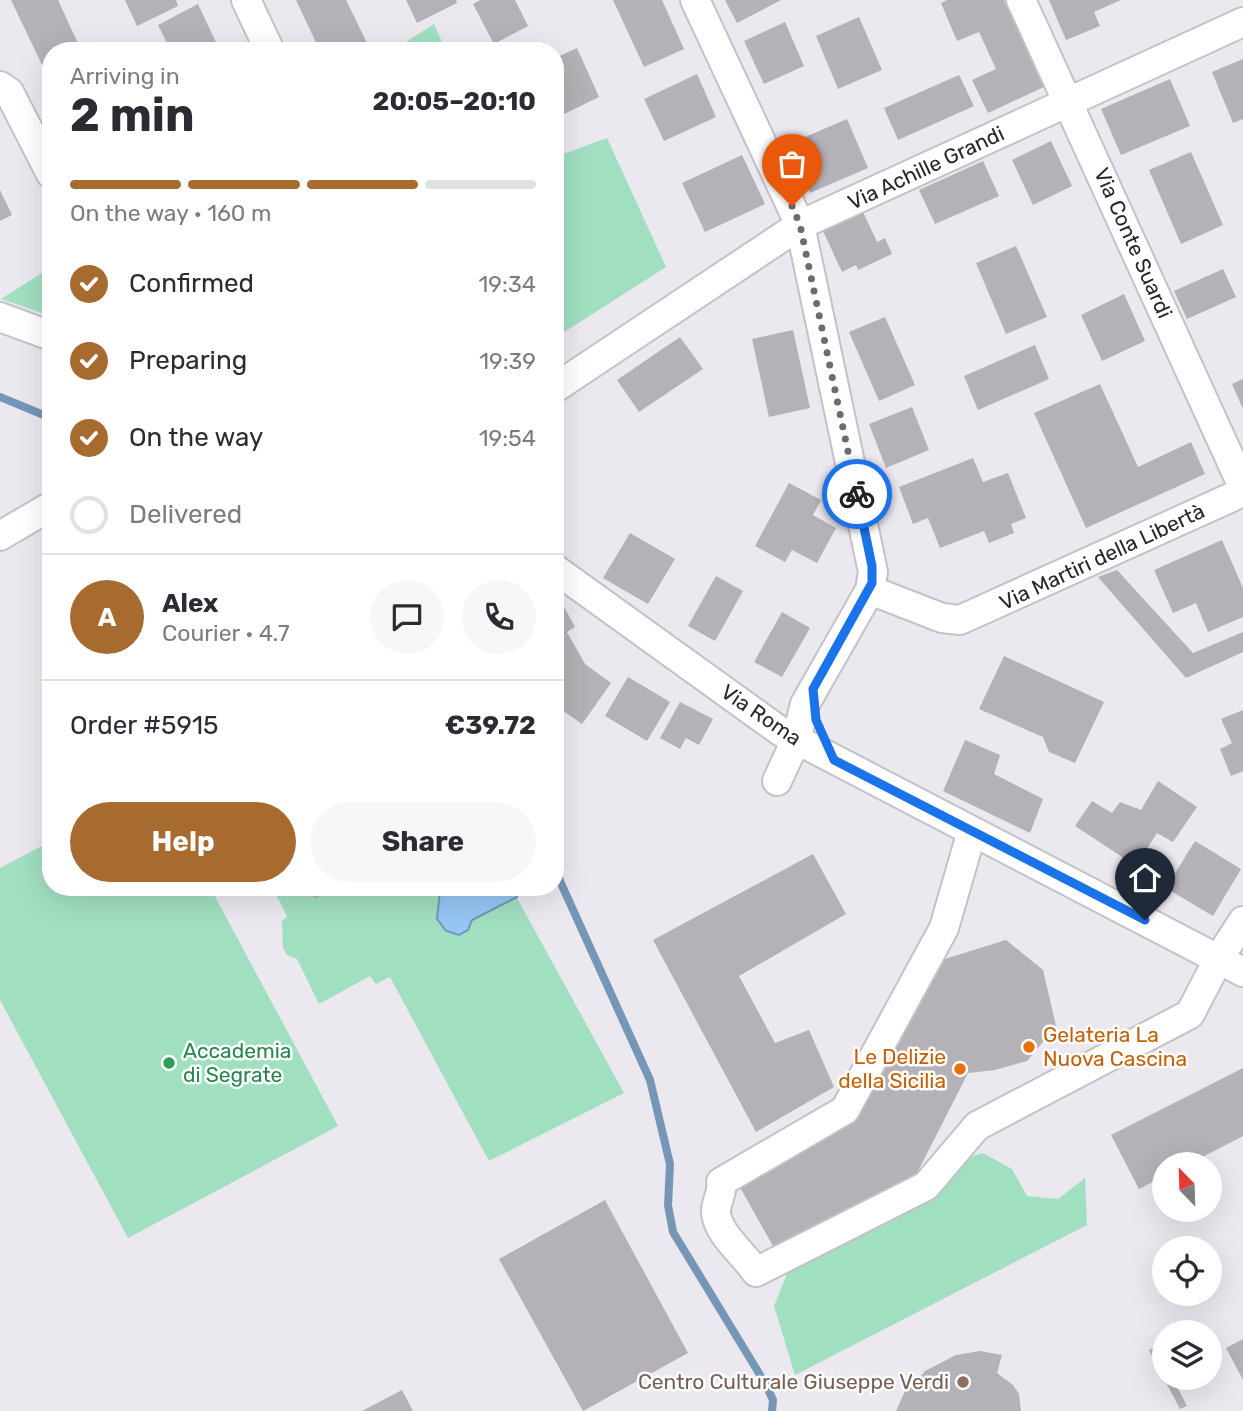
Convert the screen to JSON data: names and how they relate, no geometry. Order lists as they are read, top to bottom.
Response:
{
  "streets": {
    "street": [
      "Via Achille Grandi",
      "Via Conte Suardi",
      "Via Martiri della Libertà",
      "Via Roma"
    ]
  },
  "crossings": [
    ["Via Achille Grandi", "Via Conte Suardi"]
  ],
  "places": [
    "Gelateria La Nuova Cascina",
    "Accademia di Segrate",
    "Le Delizie della Sicilia",
    "Centro Culturale Giuseppe Verdi"
  ],
  "north": "top left",
  "page": {
    "heading": ["2 min", "Arriving in", "20:05–20:10"],
    "panel": [
      "Alex",
      "Courier · 4.7",
      "Order #5915",
      "€39.72"
    ],
    "bar": "On the way · 160 m",
    "list": [
      ["Confirmed", "19:34"],
      ["Preparing", "19:39"],
      ["On the way", "19:54"],
      "Delivered"
    ],
    "round": "A",
    "buttons": ["Help", "Share"]
  }
}
